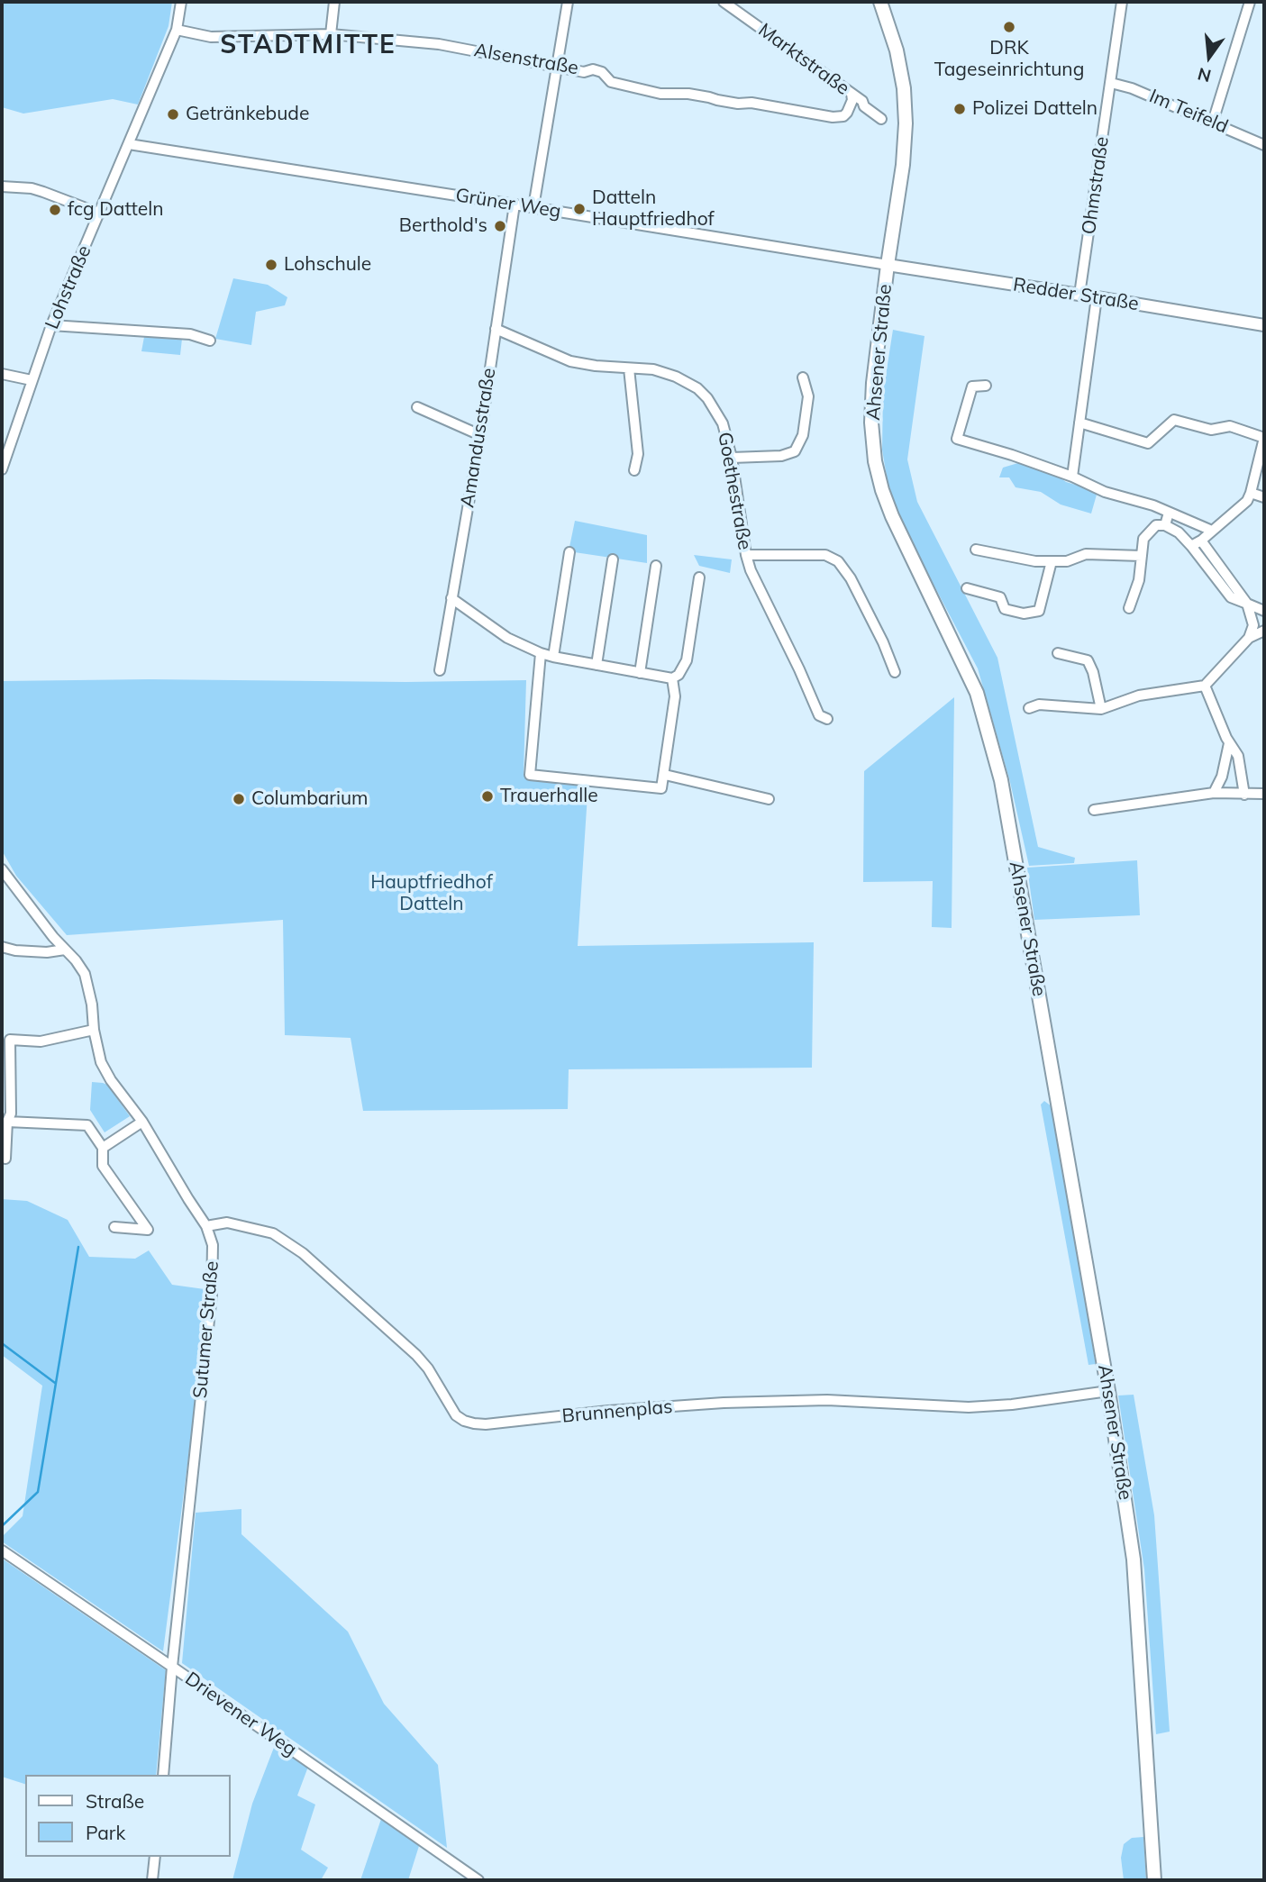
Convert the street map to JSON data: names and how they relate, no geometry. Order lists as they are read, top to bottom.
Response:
{
  "streets": {
    "main road": ["Ahsener Straße"],
    "street": [
      "Alsenstraße",
      "Marktstraße",
      "Im Teifeld",
      "Ohmstraße",
      "Grüner Weg",
      "Lohstraße",
      "Redder Straße",
      "Amandusstraße",
      "Goethestraße",
      "Sutumer Straße",
      "Brunnenplas",
      "Drievener Weg"
    ]
  },
  "crossings": [
    ["Alsenstraße", "Marktstraße"],
    ["Alsenstraße", "Lohstraße"],
    ["Im Teifeld", "Ohmstraße"],
    ["Ohmstraße", "Redder Straße"],
    ["Grüner Weg", "Lohstraße"],
    ["Grüner Weg", "Redder Straße"],
    ["Grüner Weg", "Ahsener Straße"],
    ["Grüner Weg", "Amandusstraße"],
    ["Redder Straße", "Ahsener Straße"],
    ["Ahsener Straße", "Brunnenplas"],
    ["Amandusstraße", "Goethestraße"],
    ["Sutumer Straße", "Brunnenplas"],
    ["Sutumer Straße", "Drievener Weg"]
  ],
  "districts": ["STADTMITTE"],
  "parks": ["Hauptfriedhof Datteln"],
  "places": [
    "DRK Tageseinrichtung",
    "Polizei Datteln",
    "Getränkebude",
    "Datteln Hauptfriedhof",
    "fcg Datteln",
    "Berthold's",
    "Lohschule",
    "Trauerhalle",
    "Columbarium"
  ],
  "legend": ["Straße", "Park"],
  "north": "bottom"
}
